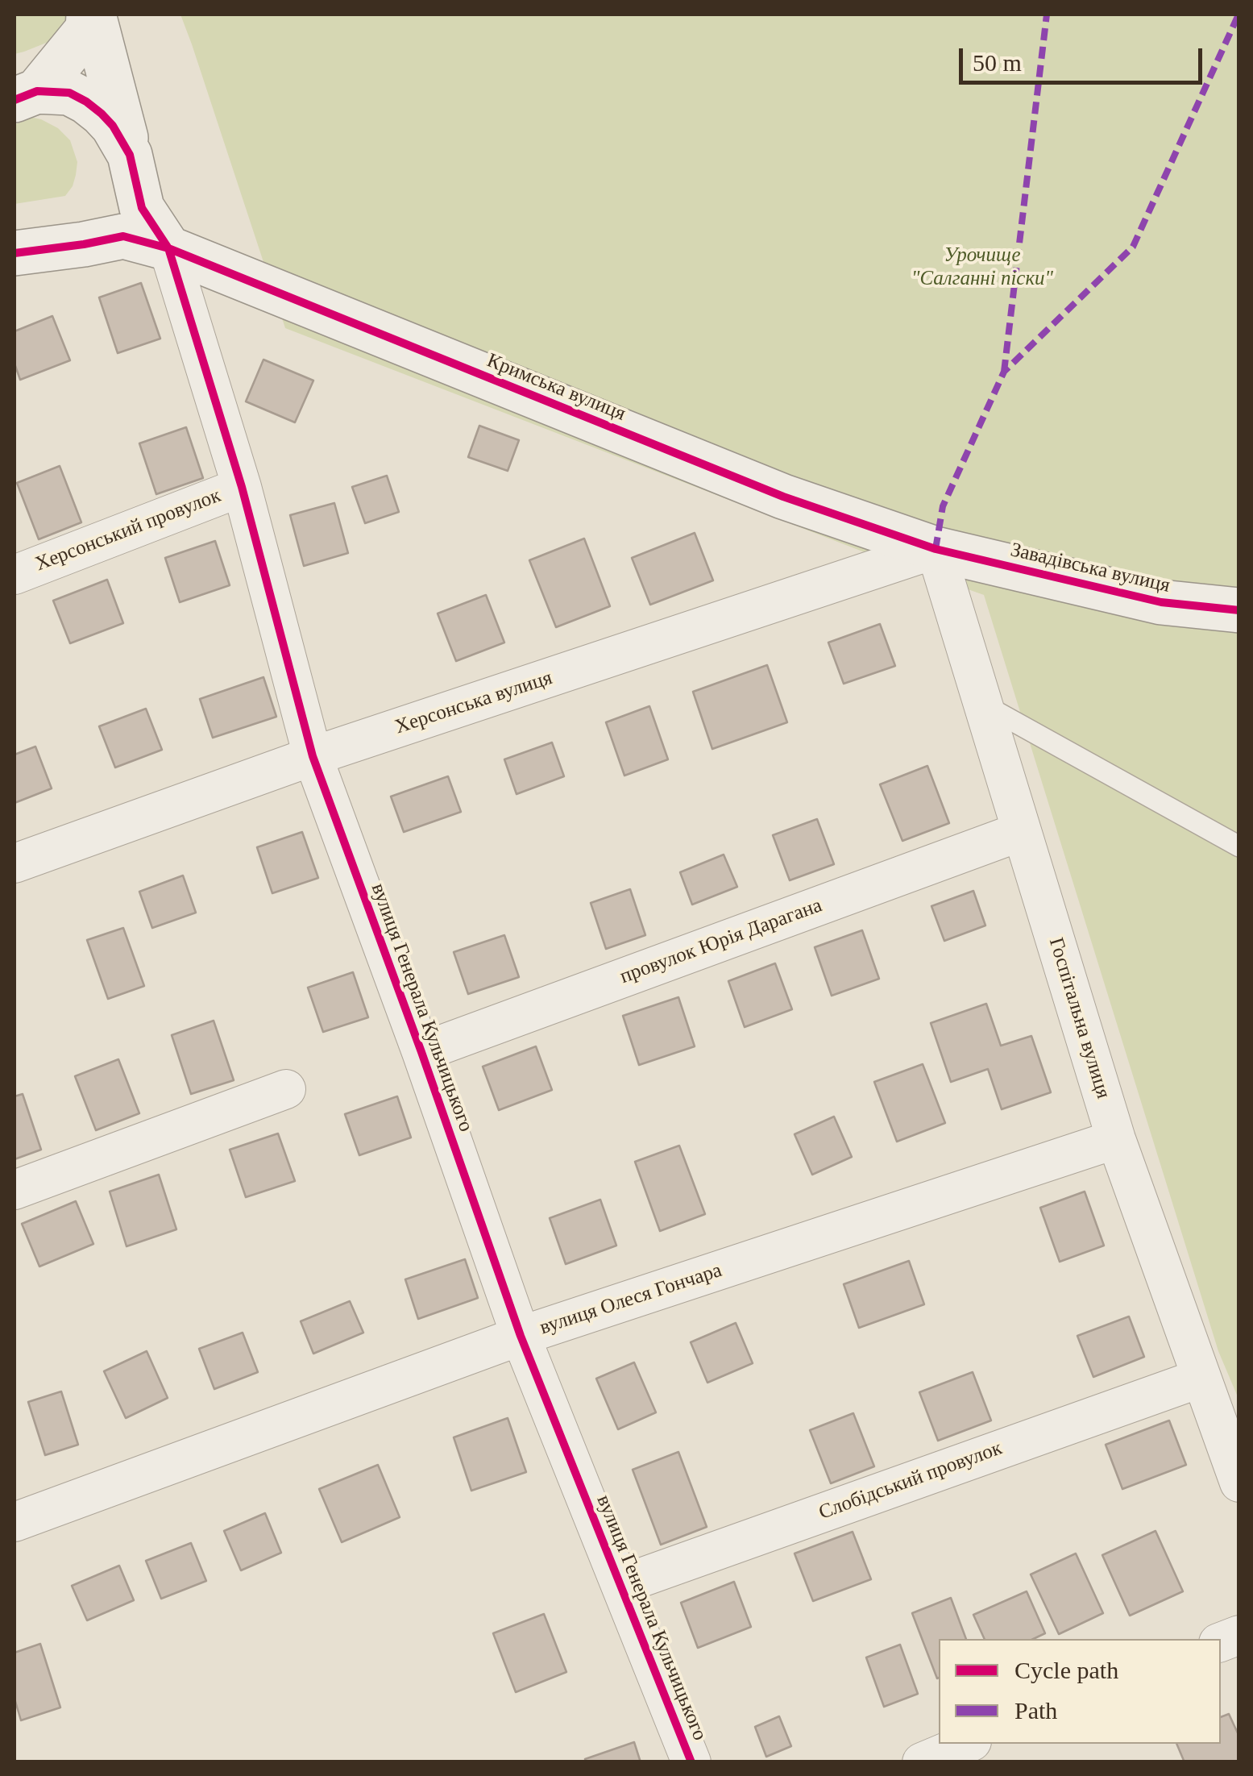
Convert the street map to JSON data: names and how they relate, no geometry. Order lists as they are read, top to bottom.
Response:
{
  "streets": {
    "street": [
      "Кримська вулиця",
      "Херсонський провулок",
      "Завадівська вулиця",
      "Херсонська вулиця",
      "провулок Юрія Дарагана",
      "вулиця Генерала Кульчицького",
      "Госпітальна вулиця",
      "вулиця Олеся Гончара",
      "Слобідський провулок"
    ]
  },
  "crossings": [
    ["Кримська вулиця", "Завадівська вулиця"],
    ["Кримська вулиця", "Херсонська вулиця"],
    ["Кримська вулиця", "вулиця Генерала Кульчицького"],
    ["Кримська вулиця", "Госпітальна вулиця"],
    ["Херсонський провулок", "вулиця Генерала Кульчицького"],
    ["Завадівська вулиця", "Херсонська вулиця"],
    ["Завадівська вулиця", "Госпітальна вулиця"],
    ["Херсонська вулиця", "вулиця Генерала Кульчицького"],
    ["Херсонська вулиця", "Госпітальна вулиця"],
    ["провулок Юрія Дарагана", "вулиця Генерала Кульчицького"],
    ["провулок Юрія Дарагана", "Госпітальна вулиця"],
    ["вулиця Генерала Кульчицького", "вулиця Олеся Гончара"],
    ["вулиця Генерала Кульчицького", "Слобідський провулок"],
    ["Госпітальна вулиця", "вулиця Олеся Гончара"],
    ["Госпітальна вулиця", "Слобідський провулок"]
  ],
  "parks": ["Урочище \"Салганні піски\""],
  "legend": ["Cycle path", "Path"],
  "scale_bar": "50 m"
}
